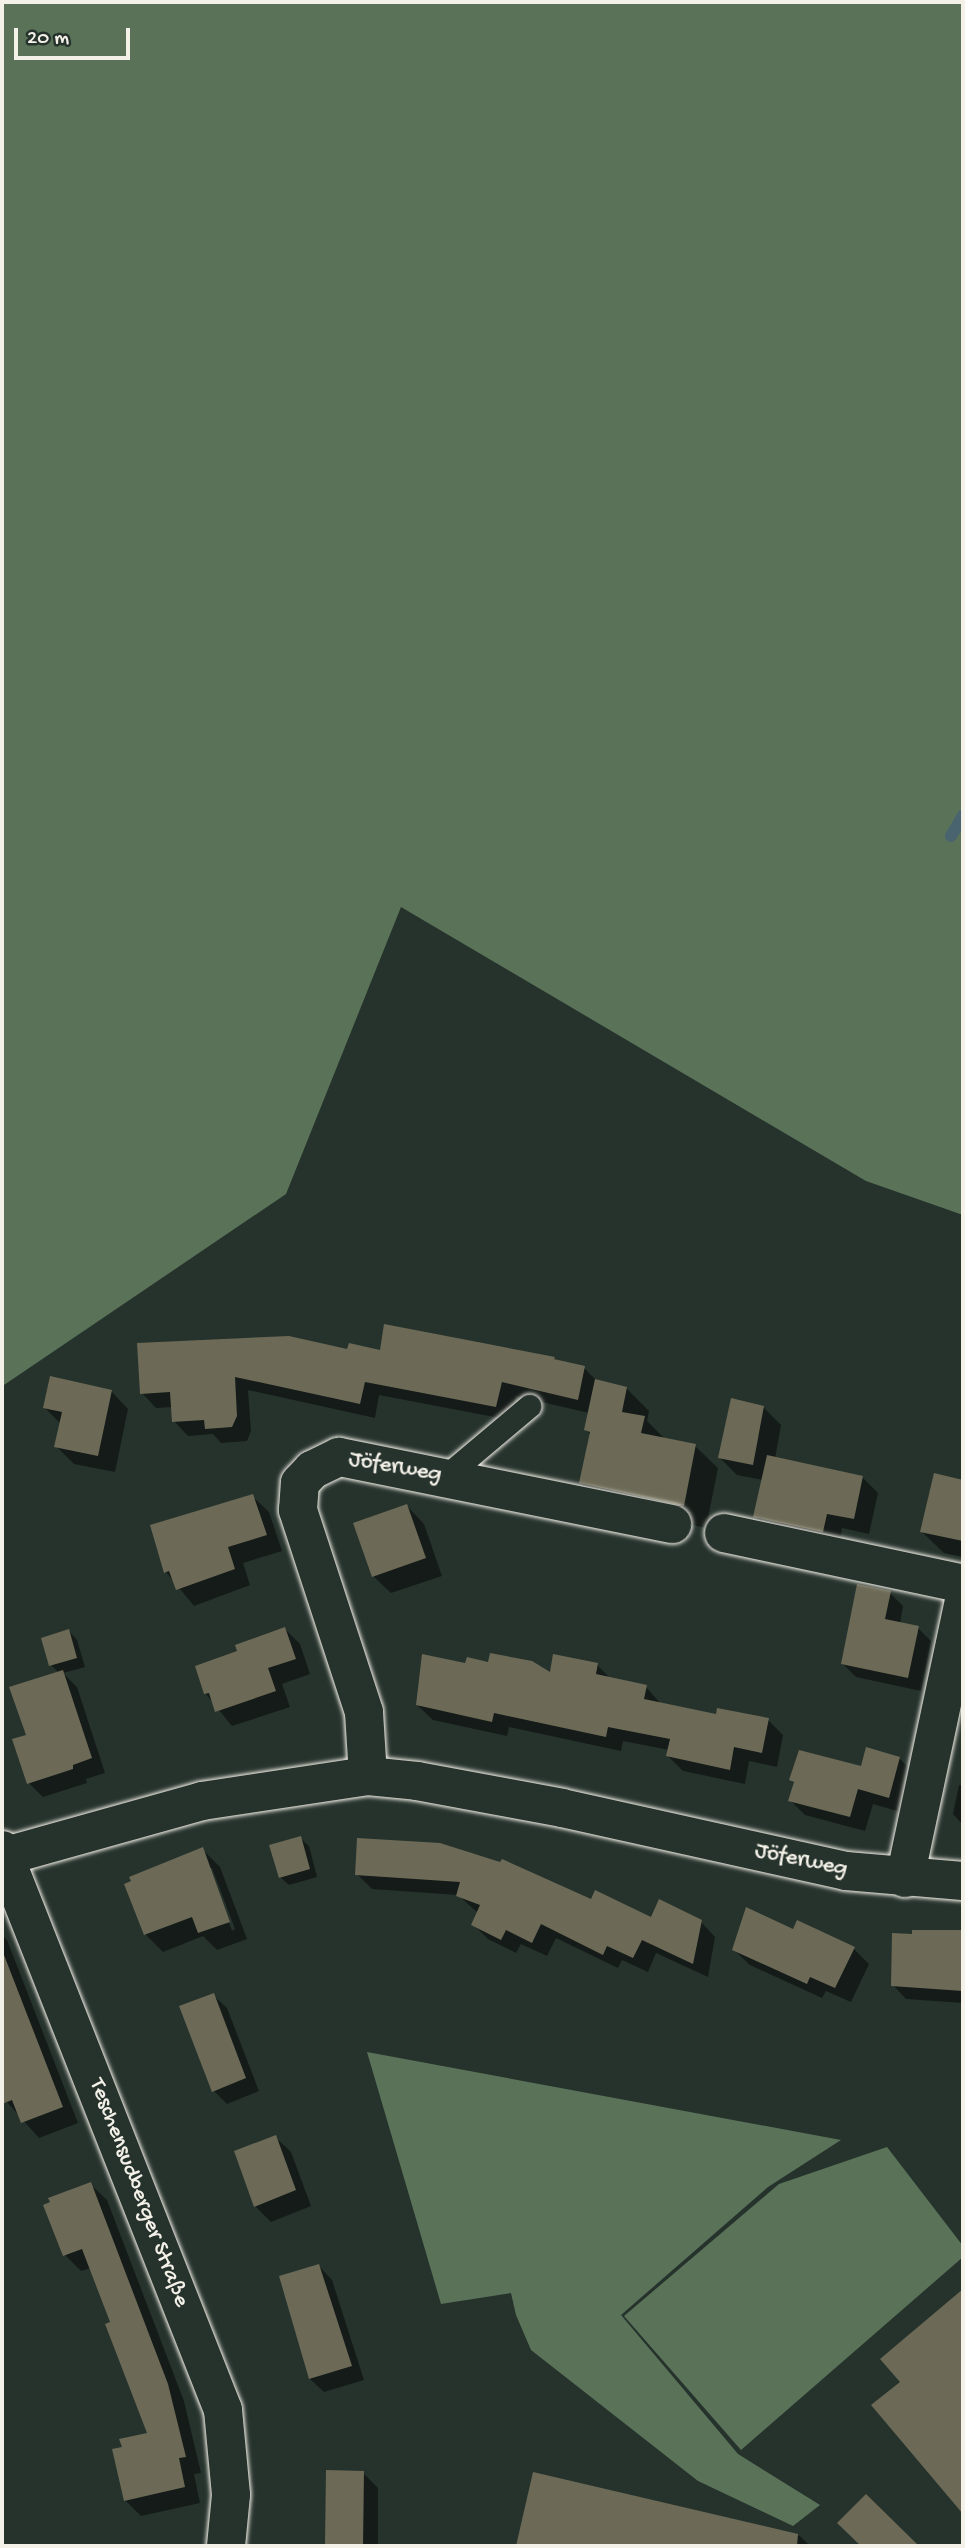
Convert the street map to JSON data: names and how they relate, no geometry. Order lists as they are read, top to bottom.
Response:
{
  "streets": {
    "street": ["Jöferweg", "Teschensudberger Straße"]
  },
  "crossings": [
    ["Jöferweg", "Teschensudberger Straße"]
  ],
  "scale_bar": "20 m"
}
